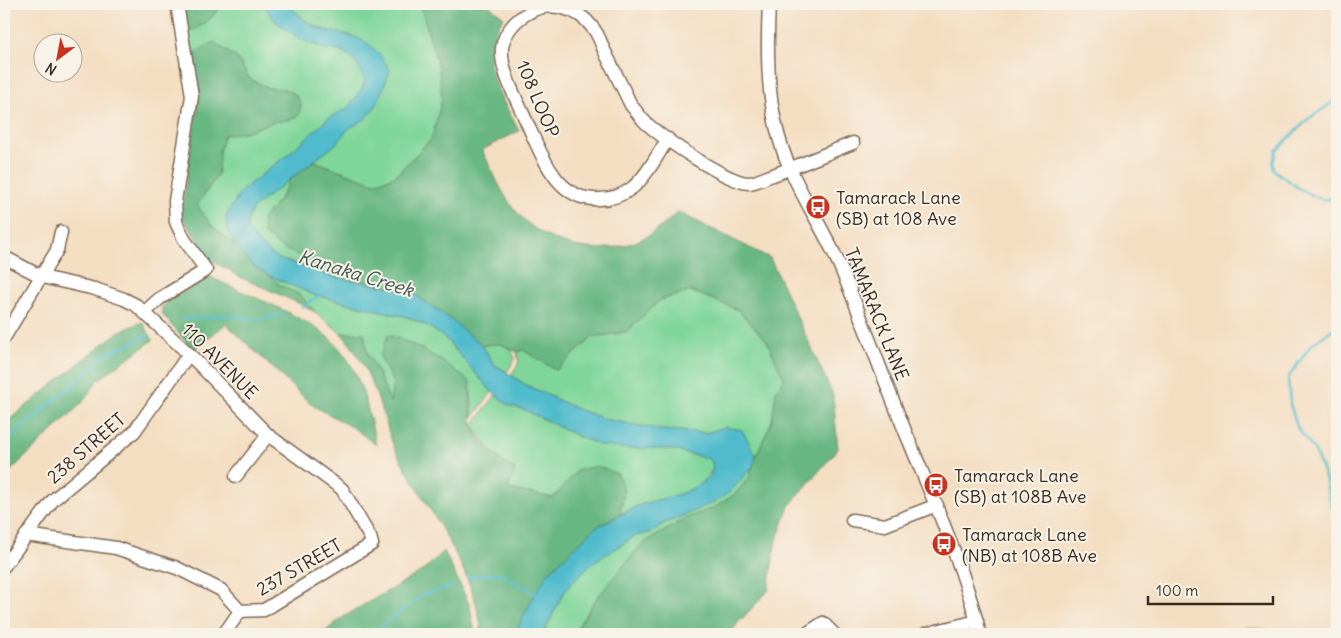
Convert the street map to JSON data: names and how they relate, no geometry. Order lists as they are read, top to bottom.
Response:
{
  "streets": {
    "street": [
      "108 LOOP",
      "TAMARACK LANE",
      "110 AVENUE",
      "238 STREET",
      "237 STREET"
    ]
  },
  "crossings": [
    ["108 LOOP", "TAMARACK LANE"],
    ["110 AVENUE", "238 STREET"],
    ["110 AVENUE", "237 STREET"]
  ],
  "water": ["Kanaka Creek"],
  "places": {
    "bus stop": ["Tamarack Lane (SB) at 108 Ave", "Tamarack Lane (SB) at 108B Ave", "Tamarack Lane (NB) at 108B Ave"]
  },
  "scale_bar": "100 m",
  "north": "bottom left"
}
